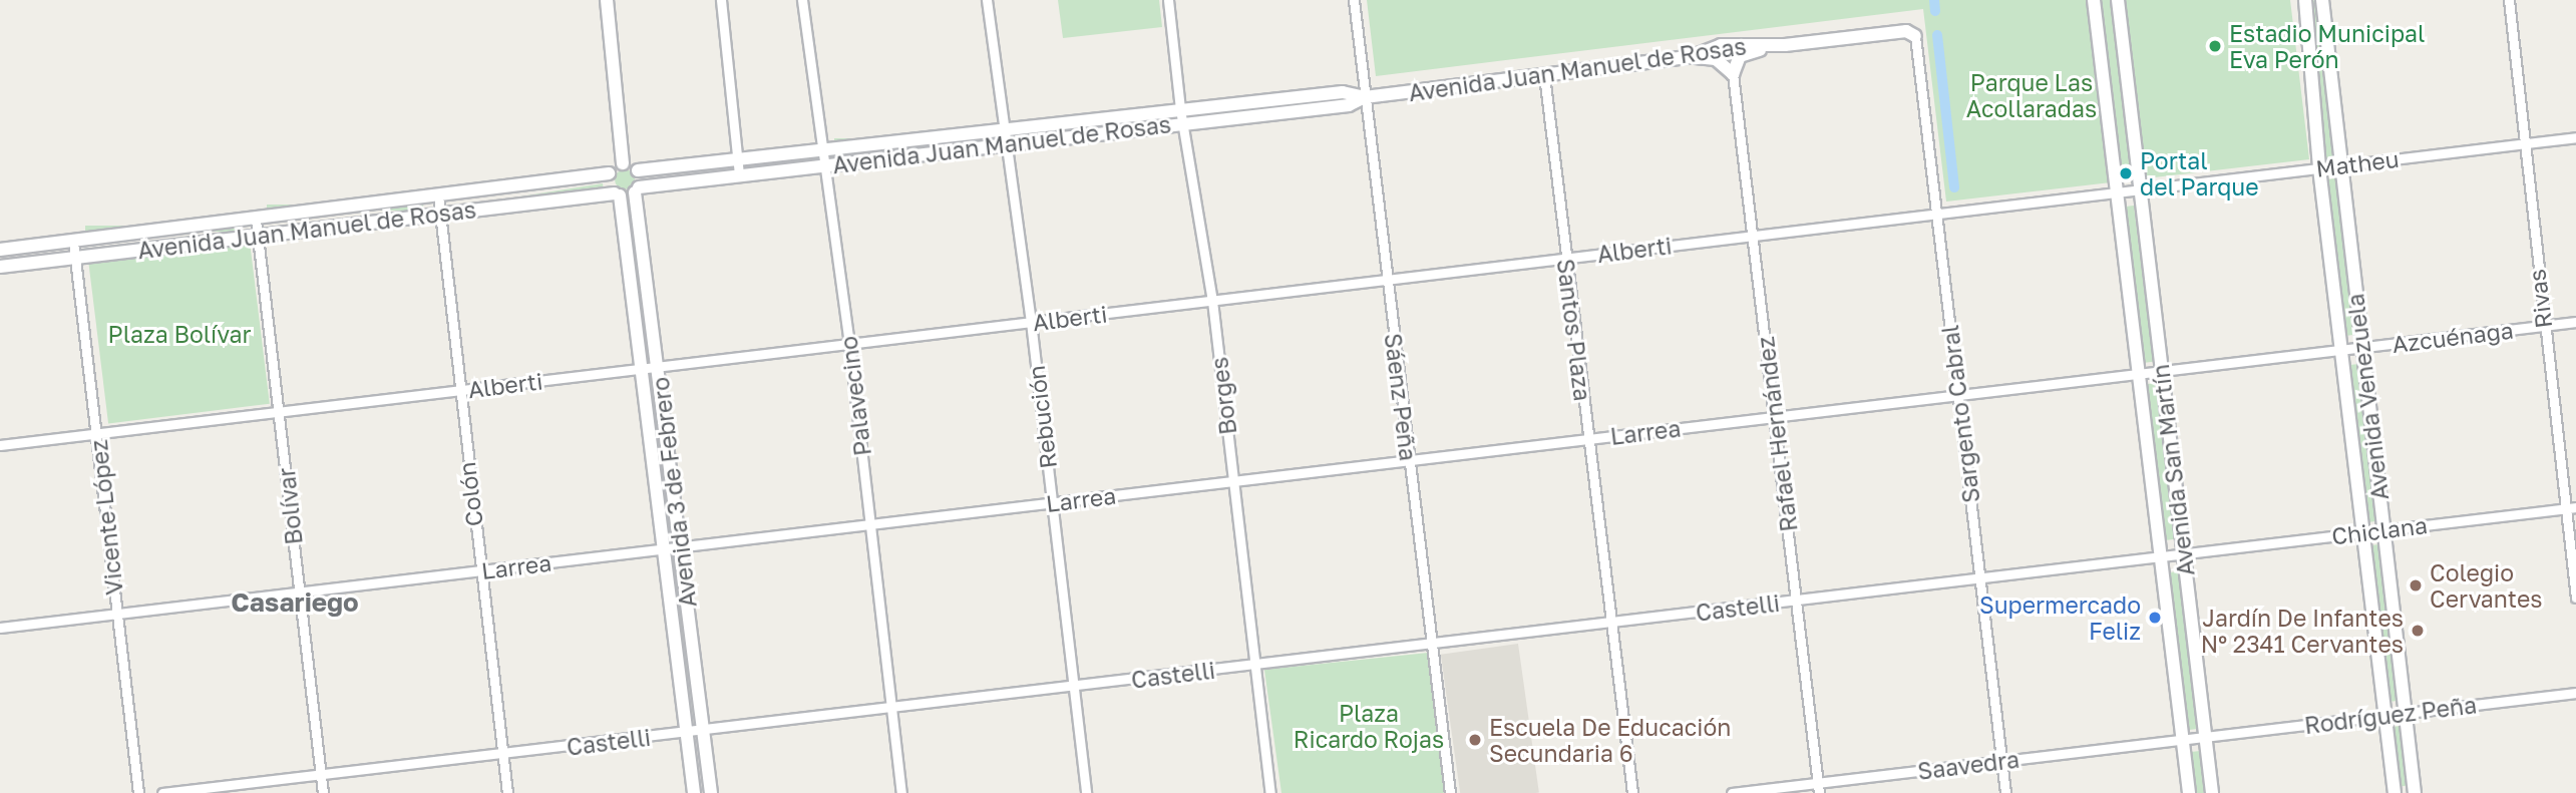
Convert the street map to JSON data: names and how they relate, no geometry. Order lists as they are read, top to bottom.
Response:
{
  "streets": {
    "street": [
      "Avenida Juan Manuel de Rosas",
      "Matheu",
      "Alberti",
      "Rivas",
      "Santos Plaza",
      "Azcuénaga",
      "Palavecino",
      "Borges",
      "Sáenz Peña",
      "Avenida Venezuela",
      "Sargento Cabral",
      "Rebución",
      "Larrea",
      "Rafael Hernández",
      "Avenida San Martín",
      "Avenida 3 de Febrero",
      "Colón",
      "Bolívar",
      "Vicente López",
      "Chiclana",
      "Castelli",
      "Rodríguez Peña",
      "Saavedra"
    ]
  },
  "crossings": [
    ["Avenida Juan Manuel de Rosas", "Santos Plaza"],
    ["Avenida Juan Manuel de Rosas", "Palavecino"],
    ["Avenida Juan Manuel de Rosas", "Borges"],
    ["Avenida Juan Manuel de Rosas", "Sáenz Peña"],
    ["Avenida Juan Manuel de Rosas", "Sargento Cabral"],
    ["Avenida Juan Manuel de Rosas", "Rebución"],
    ["Avenida Juan Manuel de Rosas", "Avenida 3 de Febrero"],
    ["Avenida Juan Manuel de Rosas", "Colón"],
    ["Avenida Juan Manuel de Rosas", "Bolívar"],
    ["Avenida Juan Manuel de Rosas", "Vicente López"],
    ["Matheu", "Alberti"],
    ["Matheu", "Rivas"],
    ["Matheu", "Avenida Venezuela"],
    ["Matheu", "Avenida San Martín"],
    ["Alberti", "Santos Plaza"],
    ["Alberti", "Palavecino"],
    ["Alberti", "Borges"],
    ["Alberti", "Sáenz Peña"],
    ["Alberti", "Sargento Cabral"],
    ["Alberti", "Rebución"],
    ["Alberti", "Rafael Hernández"],
    ["Alberti", "Avenida San Martín"],
    ["Alberti", "Avenida 3 de Febrero"],
    ["Alberti", "Colón"],
    ["Alberti", "Bolívar"],
    ["Alberti", "Vicente López"],
    ["Rivas", "Azcuénaga"],
    ["Rivas", "Chiclana"],
    ["Santos Plaza", "Larrea"],
    ["Santos Plaza", "Castelli"],
    ["Azcuénaga", "Avenida Venezuela"],
    ["Azcuénaga", "Larrea"],
    ["Azcuénaga", "Avenida San Martín"],
    ["Palavecino", "Larrea"],
    ["Palavecino", "Castelli"],
    ["Borges", "Larrea"],
    ["Borges", "Castelli"],
    ["Sáenz Peña", "Larrea"],
    ["Sáenz Peña", "Castelli"],
    ["Avenida Venezuela", "Chiclana"],
    ["Avenida Venezuela", "Rodríguez Peña"],
    ["Sargento Cabral", "Larrea"],
    ["Sargento Cabral", "Castelli"],
    ["Sargento Cabral", "Saavedra"],
    ["Rebución", "Larrea"],
    ["Rebución", "Castelli"],
    ["Larrea", "Rafael Hernández"],
    ["Larrea", "Avenida San Martín"],
    ["Larrea", "Avenida 3 de Febrero"],
    ["Larrea", "Colón"],
    ["Larrea", "Bolívar"],
    ["Larrea", "Vicente López"],
    ["Rafael Hernández", "Castelli"],
    ["Rafael Hernández", "Saavedra"],
    ["Avenida San Martín", "Chiclana"],
    ["Avenida San Martín", "Castelli"],
    ["Avenida San Martín", "Rodríguez Peña"],
    ["Avenida San Martín", "Saavedra"],
    ["Avenida 3 de Febrero", "Castelli"],
    ["Colón", "Castelli"],
    ["Bolívar", "Castelli"],
    ["Chiclana", "Castelli"],
    ["Rodríguez Peña", "Saavedra"]
  ],
  "districts": ["Casariego"],
  "parks": ["Parque Las Acollaradas", "Plaza Bolívar", "Plaza Ricardo Rojas"],
  "places": [
    "Estadio Municipal Eva Perón",
    "Portal del Parque",
    "Colegio Cervantes",
    "Supermercado Feliz",
    "Jardín De Infantes Nº 2341 Cervantes",
    "Escuela De Educación Secundaria 6"
  ]
}
